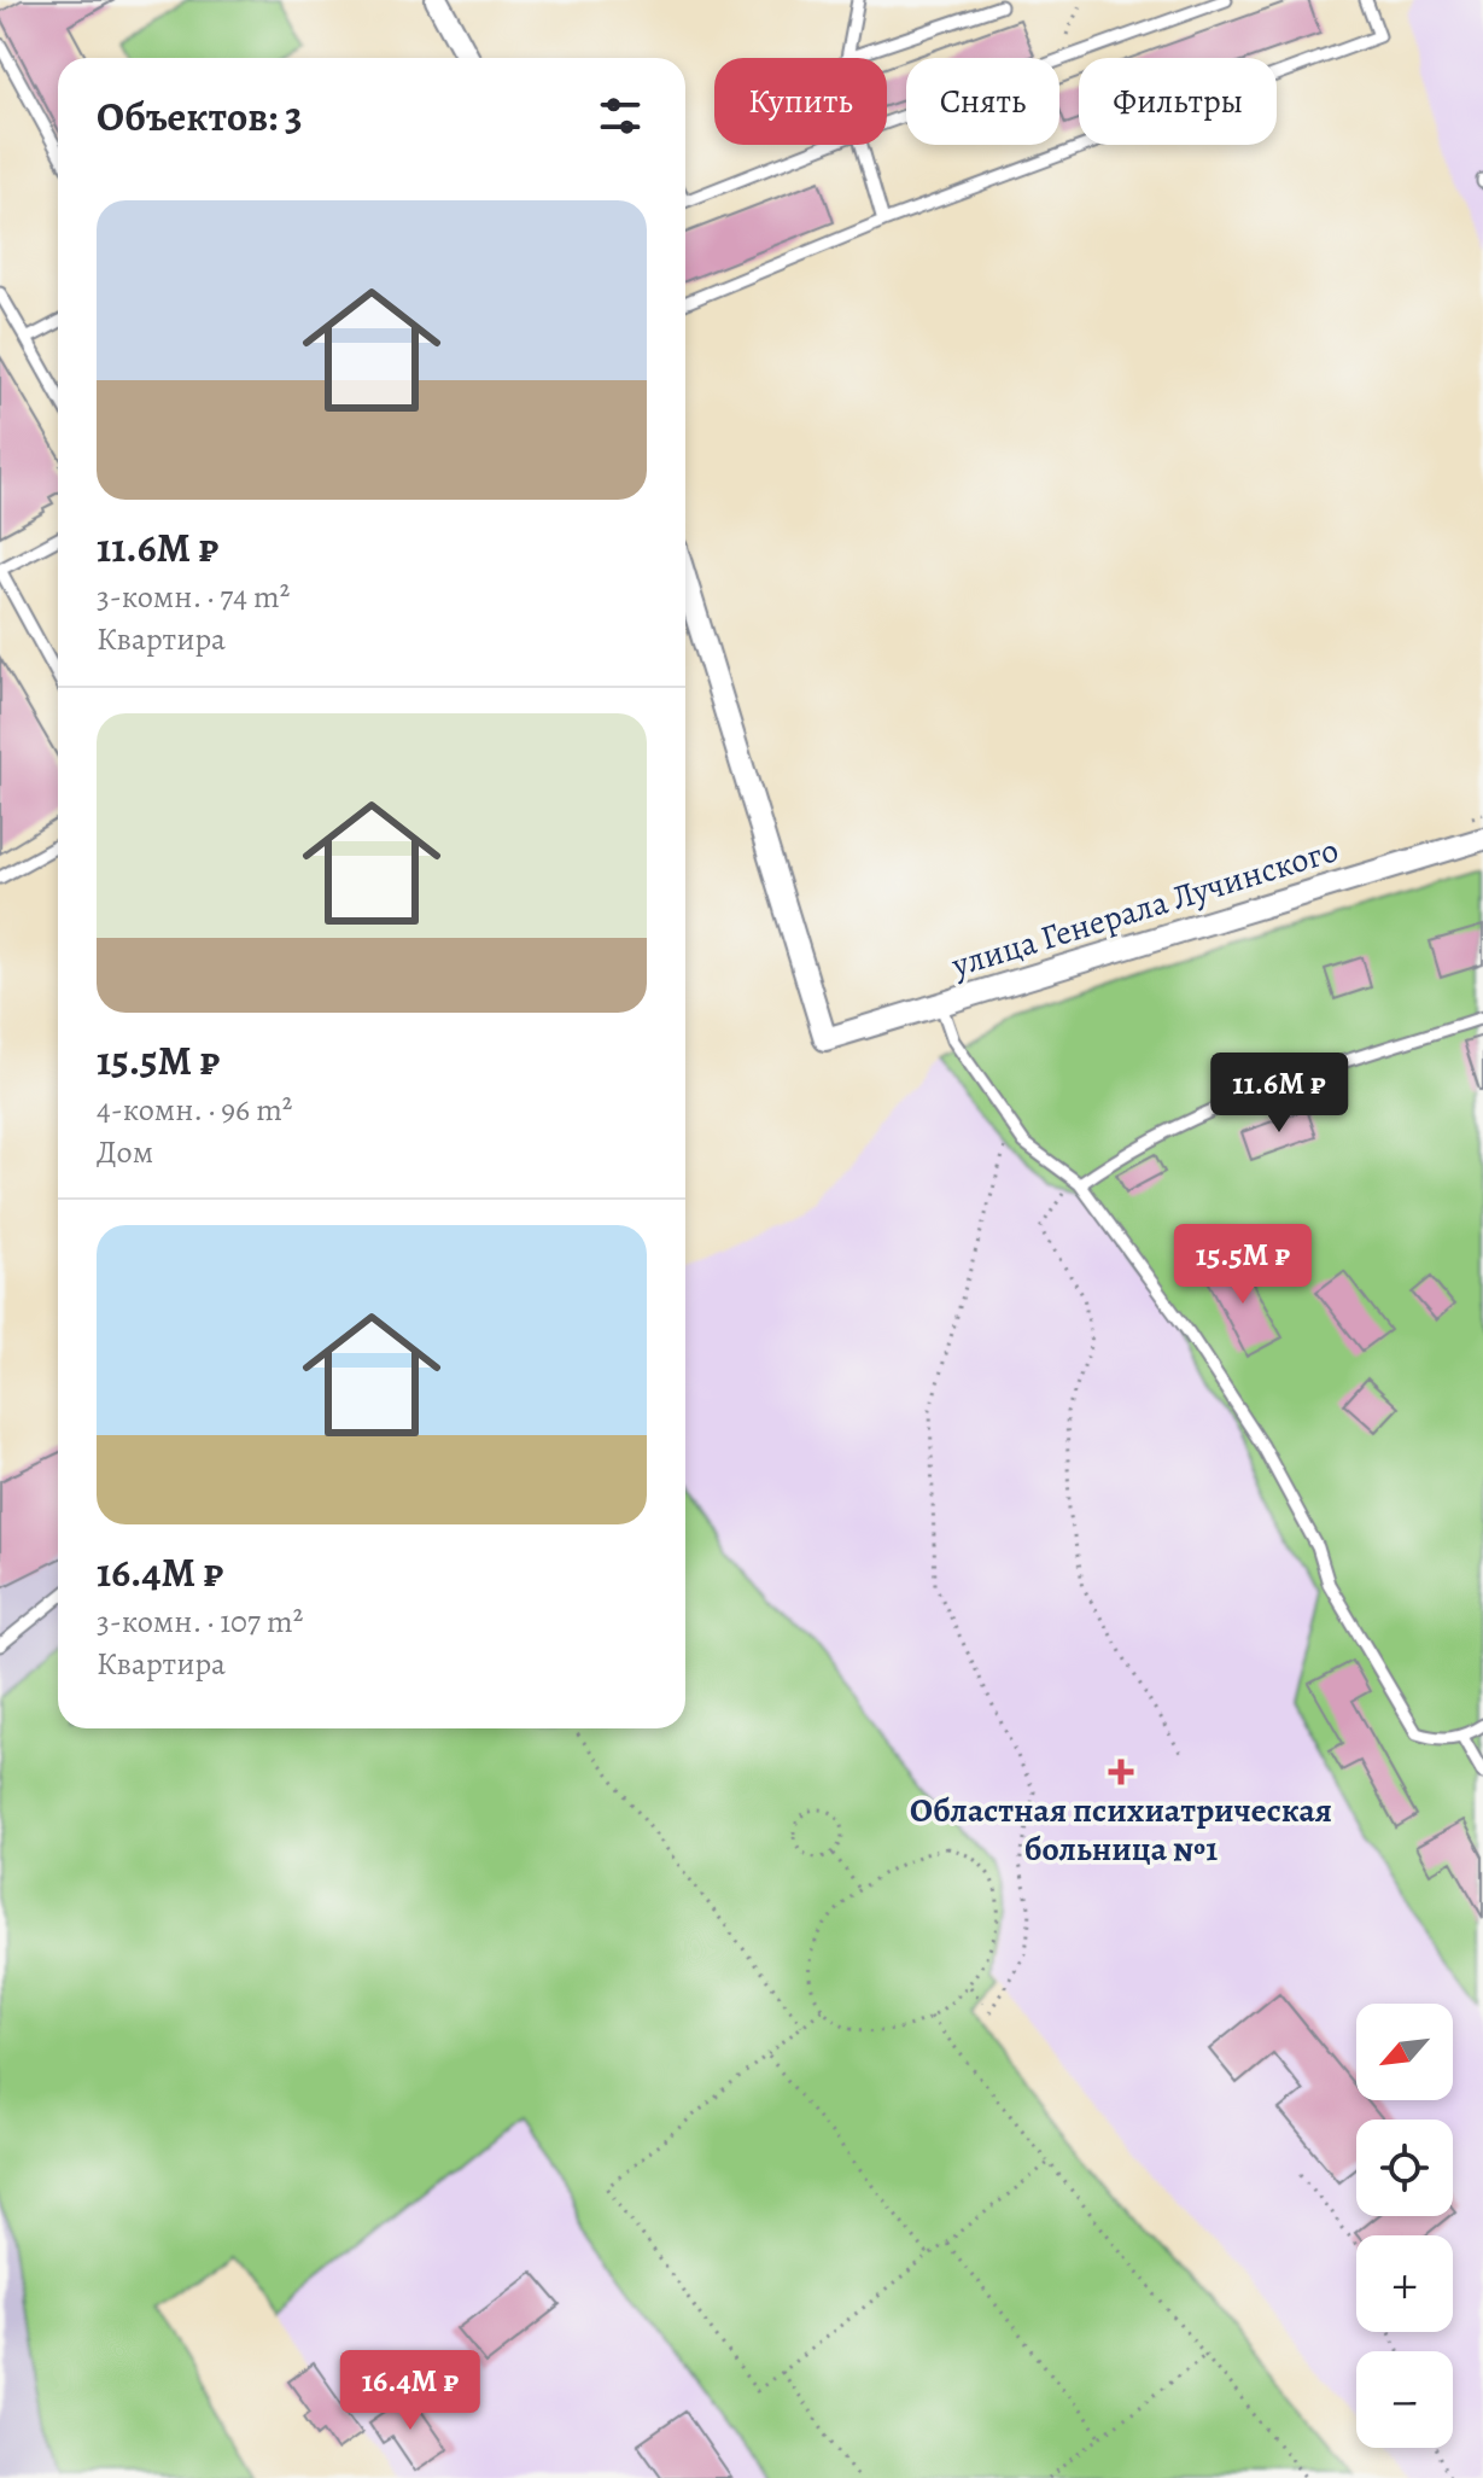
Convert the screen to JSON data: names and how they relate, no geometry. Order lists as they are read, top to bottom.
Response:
{
  "streets": {
    "street": ["улица Генерала Лучинского"]
  },
  "places": {
    "health": ["Областная психиатрическая больница №1"]
  },
  "north": "bottom left",
  "page": {
    "chip": ["Купить", "Снять", "Фильтры"],
    "heading": "Объектов: 3",
    "list": [
      {
        "name": "11.6M ₽",
        "note": "3-комн. · 74 m² · Квартира"
      },
      {
        "name": "15.5M ₽",
        "note": "4-комн. · 96 m² · Дом"
      },
      {
        "name": "16.4M ₽",
        "note": "3-комн. · 107 m² · Квартира"
      }
    ],
    "price": ["11.6M ₽", "15.5M ₽", "16.4M ₽"],
    "map_buttons": ["+", "−"]
  }
}
